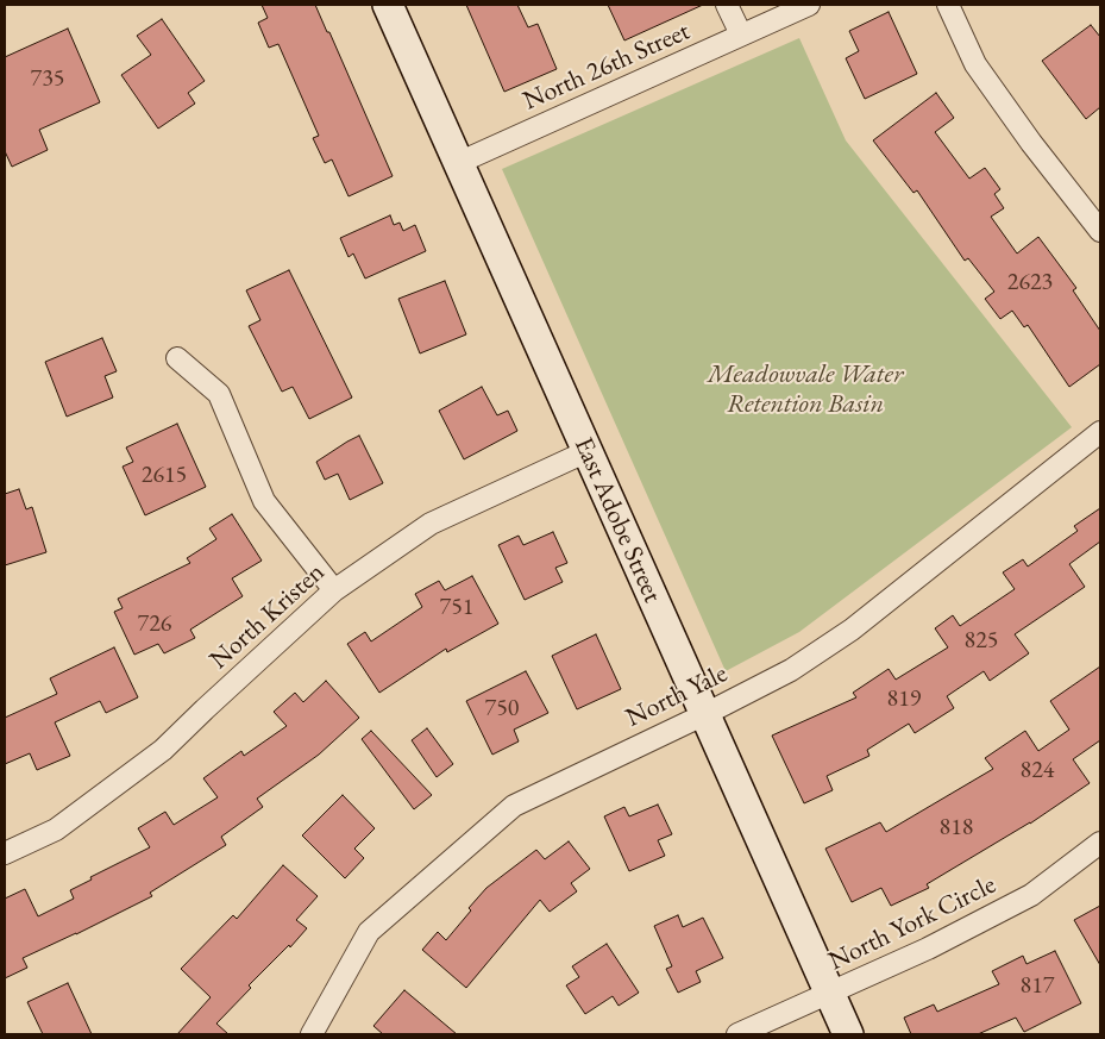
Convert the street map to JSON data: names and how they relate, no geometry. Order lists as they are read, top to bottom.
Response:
{
  "streets": {
    "street": [
      "North 26th Street",
      "East Adobe Street",
      "North Kristen",
      "North Yale",
      "North York Circle"
    ]
  },
  "crossings": [
    ["North 26th Street", "East Adobe Street"],
    ["East Adobe Street", "North Kristen"],
    ["East Adobe Street", "North Yale"],
    ["East Adobe Street", "North York Circle"]
  ],
  "parks": ["Meadowvale Water Retention Basin"],
  "house_numbers": [
    "735",
    "2623",
    "2615",
    "751",
    "726",
    "825",
    "819",
    "750",
    "824",
    "818",
    "817"
  ]
}
